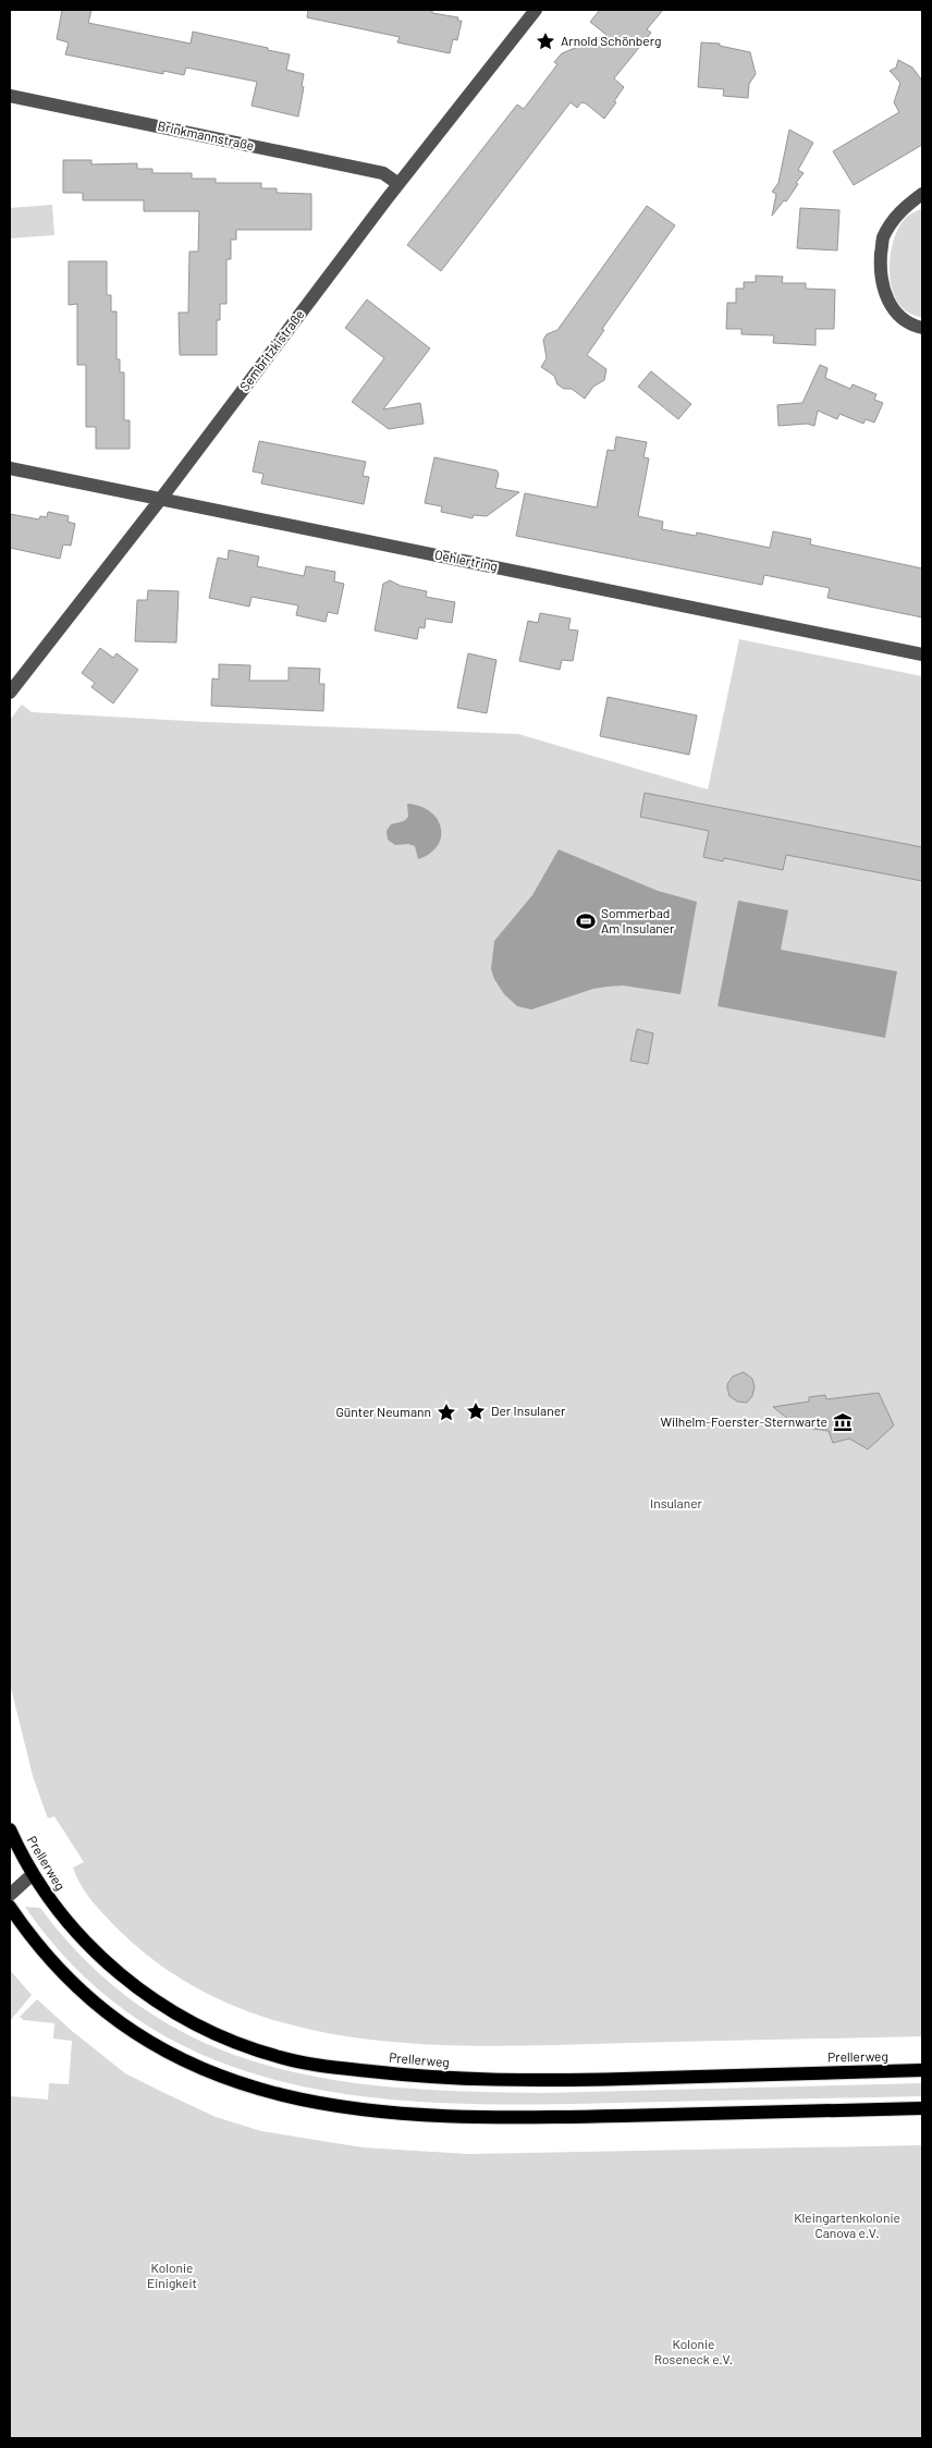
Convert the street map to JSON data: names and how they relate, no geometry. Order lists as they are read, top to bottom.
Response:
{
  "streets": {
    "main road": ["Prellerweg"],
    "street": ["Brinkmannstraße", "Sembritzkistraße", "Oehlertring"]
  },
  "crossings": [
    ["Brinkmannstraße", "Sembritzkistraße"],
    ["Sembritzkistraße", "Oehlertring"]
  ],
  "parks": [
    "Insulaner",
    "Kleingartenkolonie Canova e.V.",
    "Kolonie Einigkeit",
    "Kolonie Roseneck e.V."
  ],
  "places": {
    "place": ["Arnold Schönberg", "Der Insulaner", "Günter Neumann"],
    "sports": ["Sommerbad Am Insulaner"],
    "museum": ["Wilhelm-Foerster-Sternwarte"]
  }
}
